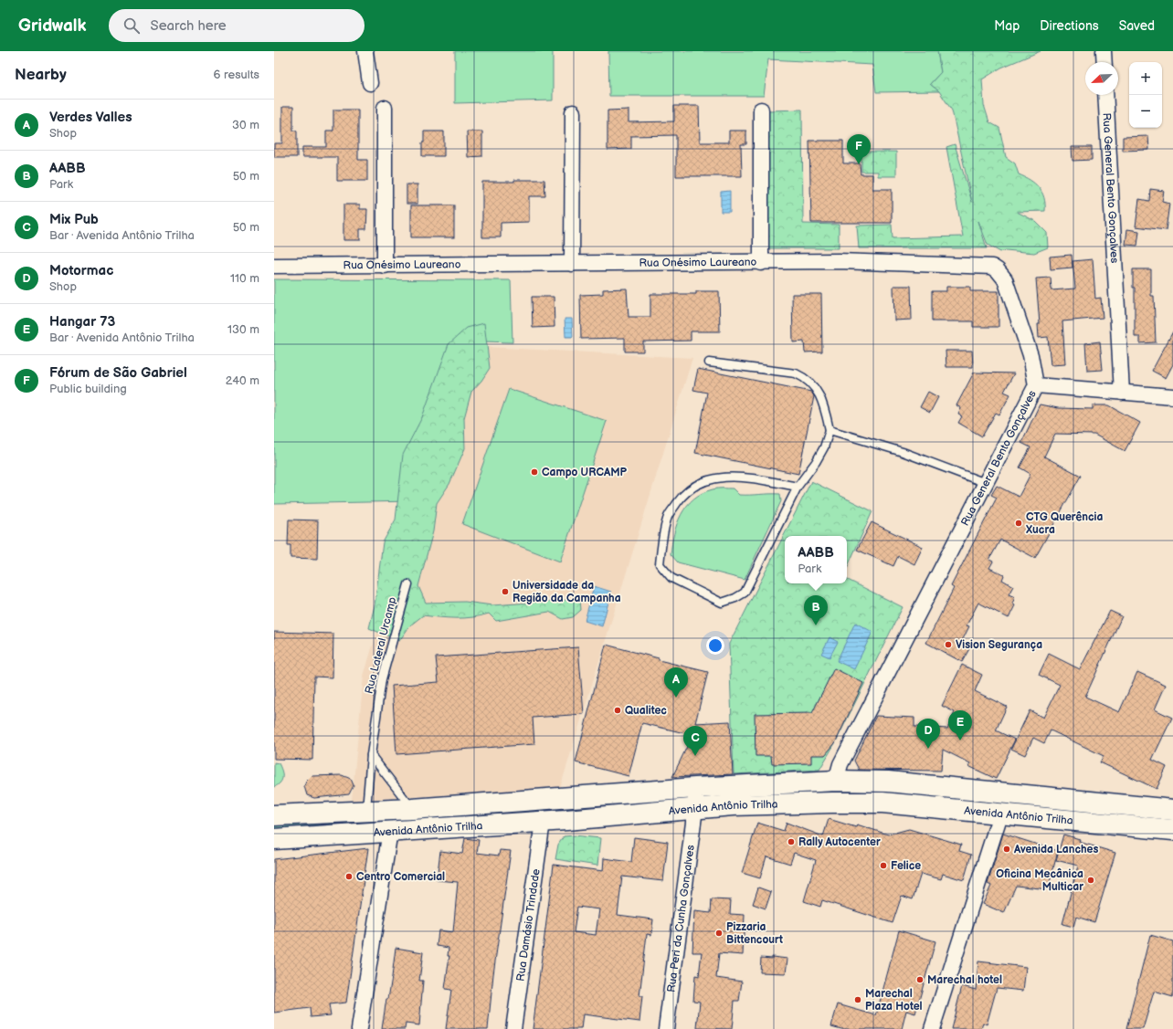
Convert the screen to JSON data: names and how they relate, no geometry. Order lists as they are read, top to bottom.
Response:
{
  "streets": {
    "main road": ["Avenida Antônio Trilha"],
    "street": [
      "Rua General Bento Gonçalves",
      "Rua Onésimo Laureano",
      "Rua Peri da Cunha Gonçalves",
      "Rua Damásio Trindade"
    ],
    "lane": ["Rua Lateral Urcamp"]
  },
  "crossings": [
    ["Rua General Bento Gonçalves", "Rua Onésimo Laureano"],
    ["Rua General Bento Gonçalves", "Avenida Antônio Trilha"],
    ["Rua Lateral Urcamp", "Avenida Antônio Trilha"],
    ["Avenida Antônio Trilha", "Rua Peri da Cunha Gonçalves"],
    ["Avenida Antônio Trilha", "Rua Damásio Trindade"]
  ],
  "places": [
    "Campo URCAMP",
    "CTG Querência Xucra",
    "Universidade da Região da Campanha",
    "Vision Segurança",
    "Qualitec",
    "Rally Autocenter",
    "Avenida Lanches",
    "Felice",
    "Centro Comercial",
    "Oficina Mecânica Multicar",
    "Pizzaria Bittencourt",
    "Marechal hotel",
    "Marechal Plaza Hotel"
  ],
  "north": "bottom left",
  "page": {
    "header": "Gridwalk",
    "search": "Search here",
    "nav": ["Map", "Directions", "Saved"],
    "heading": ["Nearby", "6 results"],
    "map_buttons": ["+", "−"],
    "list": [
      {
        "mark": "A",
        "name": "Verdes Valles",
        "note": "Shop",
        "value": "30 m"
      },
      {
        "mark": "B",
        "name": "AABB",
        "note": "Park",
        "value": "50 m"
      },
      {
        "mark": "C",
        "name": "Mix Pub",
        "note": "Bar · Avenida Antônio Trilha",
        "value": "50 m"
      },
      {
        "mark": "D",
        "name": "Motormac",
        "note": "Shop",
        "value": "110 m"
      },
      {
        "mark": "E",
        "name": "Hangar 73",
        "note": "Bar · Avenida Antônio Trilha",
        "value": "130 m"
      },
      {
        "mark": "F",
        "name": "Fórum de São Gabriel",
        "note": "Public building",
        "value": "240 m"
      }
    ],
    "pins": [
      "F",
      "B",
      "A",
      "E",
      "D",
      "C"
    ],
    "popup": ["AABB", "Park"]
  }
}
